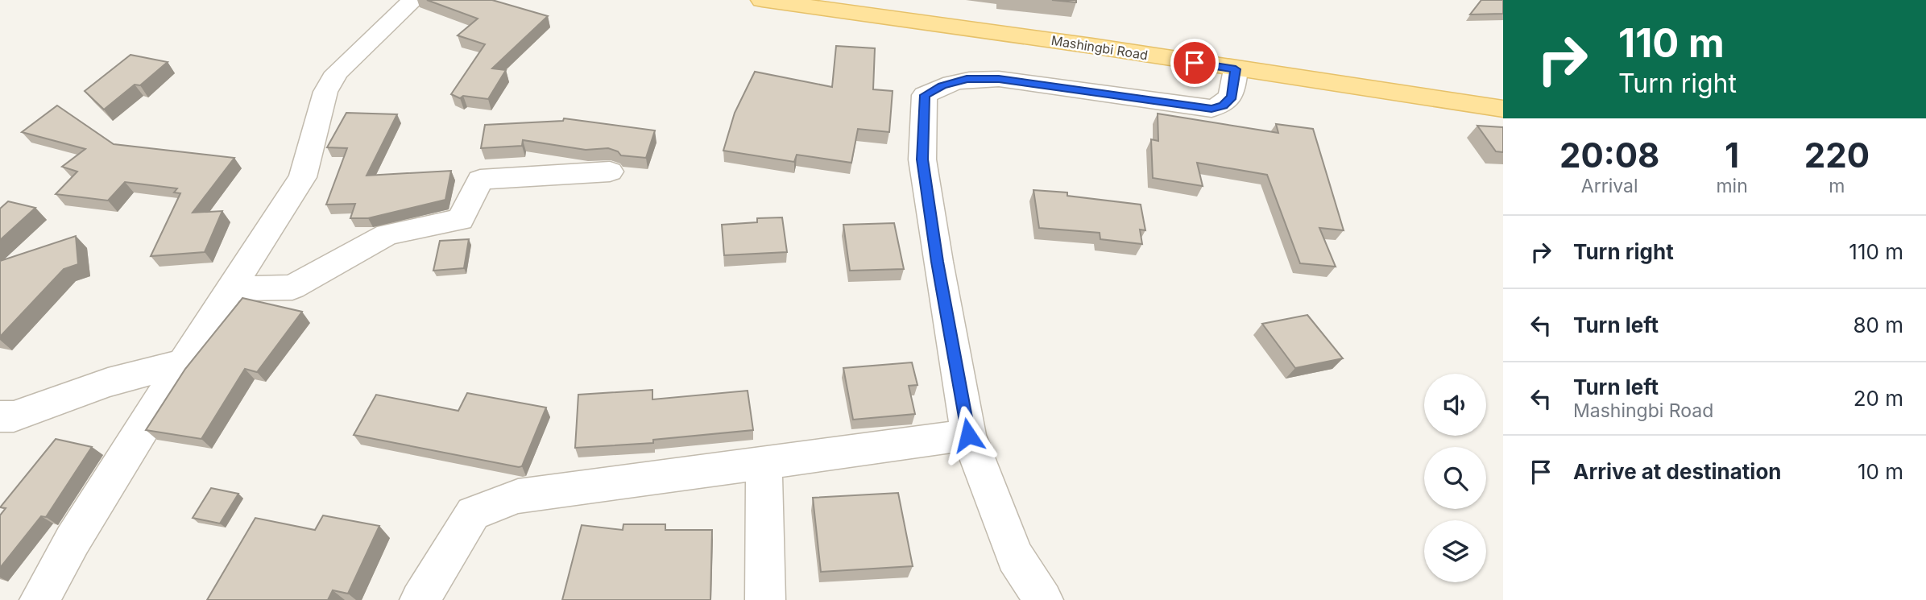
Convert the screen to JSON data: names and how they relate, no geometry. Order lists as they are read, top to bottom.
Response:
{
  "streets": {
    "main road": ["Mashingbi Road"]
  },
  "page": {
    "turn": ["110 m", "Turn right"],
    "eta": [
      "20:08",
      "Arrival",
      "1",
      "min",
      "220",
      "m"
    ],
    "list": [
      {
        "name": "Turn right",
        "value": "110 m"
      },
      {
        "name": "Turn left",
        "value": "80 m"
      },
      {
        "name": "Turn left",
        "note": "Mashingbi Road",
        "value": "20 m"
      },
      {
        "name": "Arrive at destination",
        "value": "10 m"
      }
    ]
  }
}
